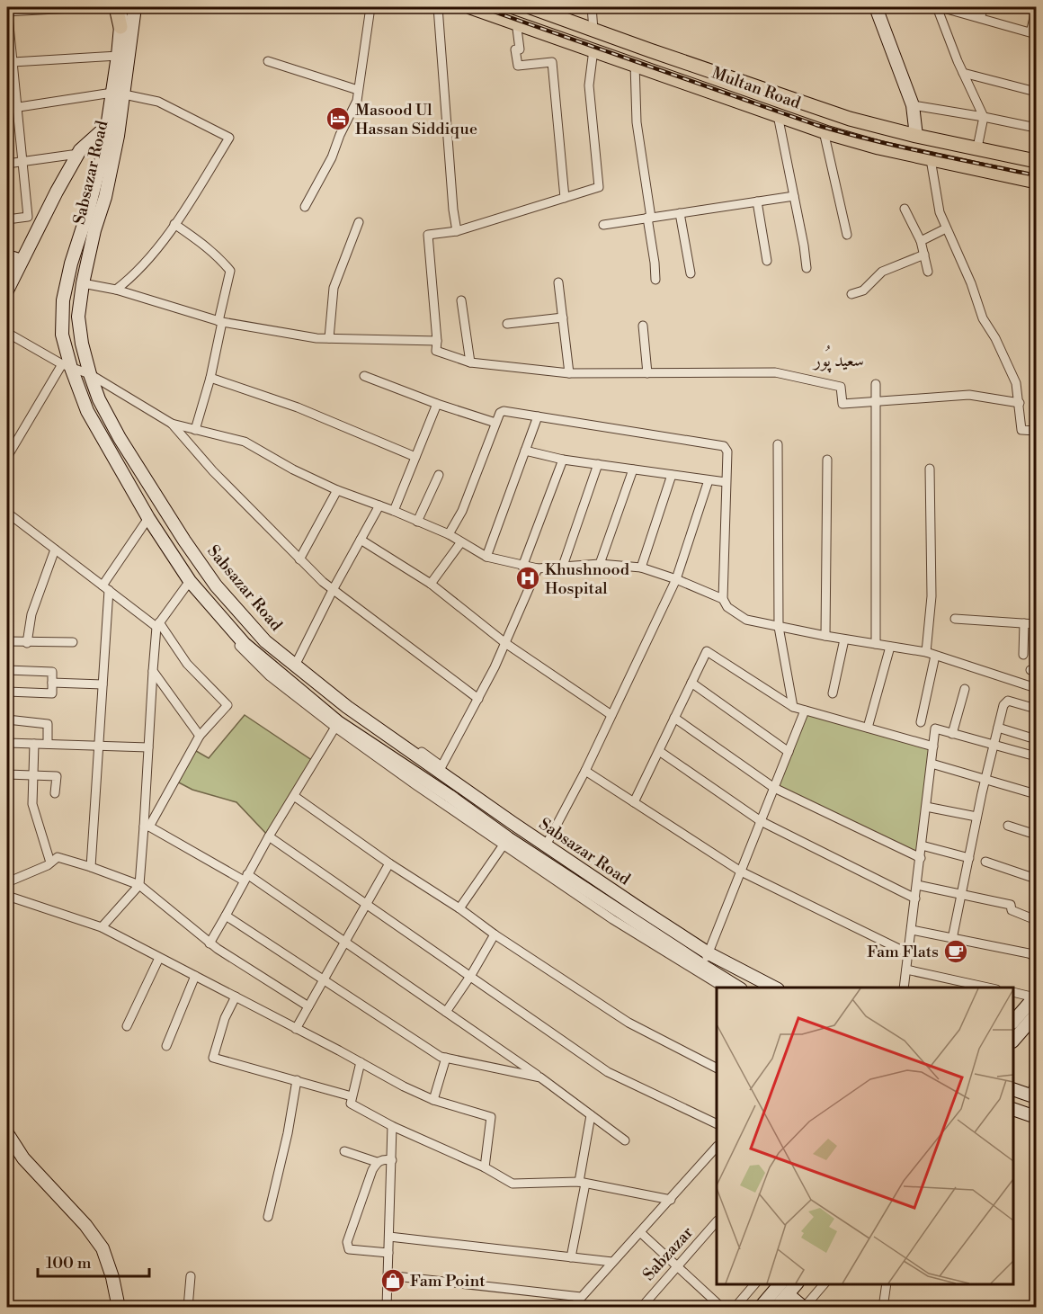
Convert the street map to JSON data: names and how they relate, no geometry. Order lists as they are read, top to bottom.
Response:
{
  "streets": {
    "main road": ["Multan Road", "Sabsazar Road"],
    "street": ["Sabzazar"]
  },
  "districts": ["سعید پُور"],
  "places": {
    "hotel": ["Masood Ul Hassan Siddique"],
    "hospital": ["Khushnood Hospital"],
    "cafe": ["Fam Flats"],
    "shop": ["Fam Point"]
  },
  "scale_bar": "100 m"
}
